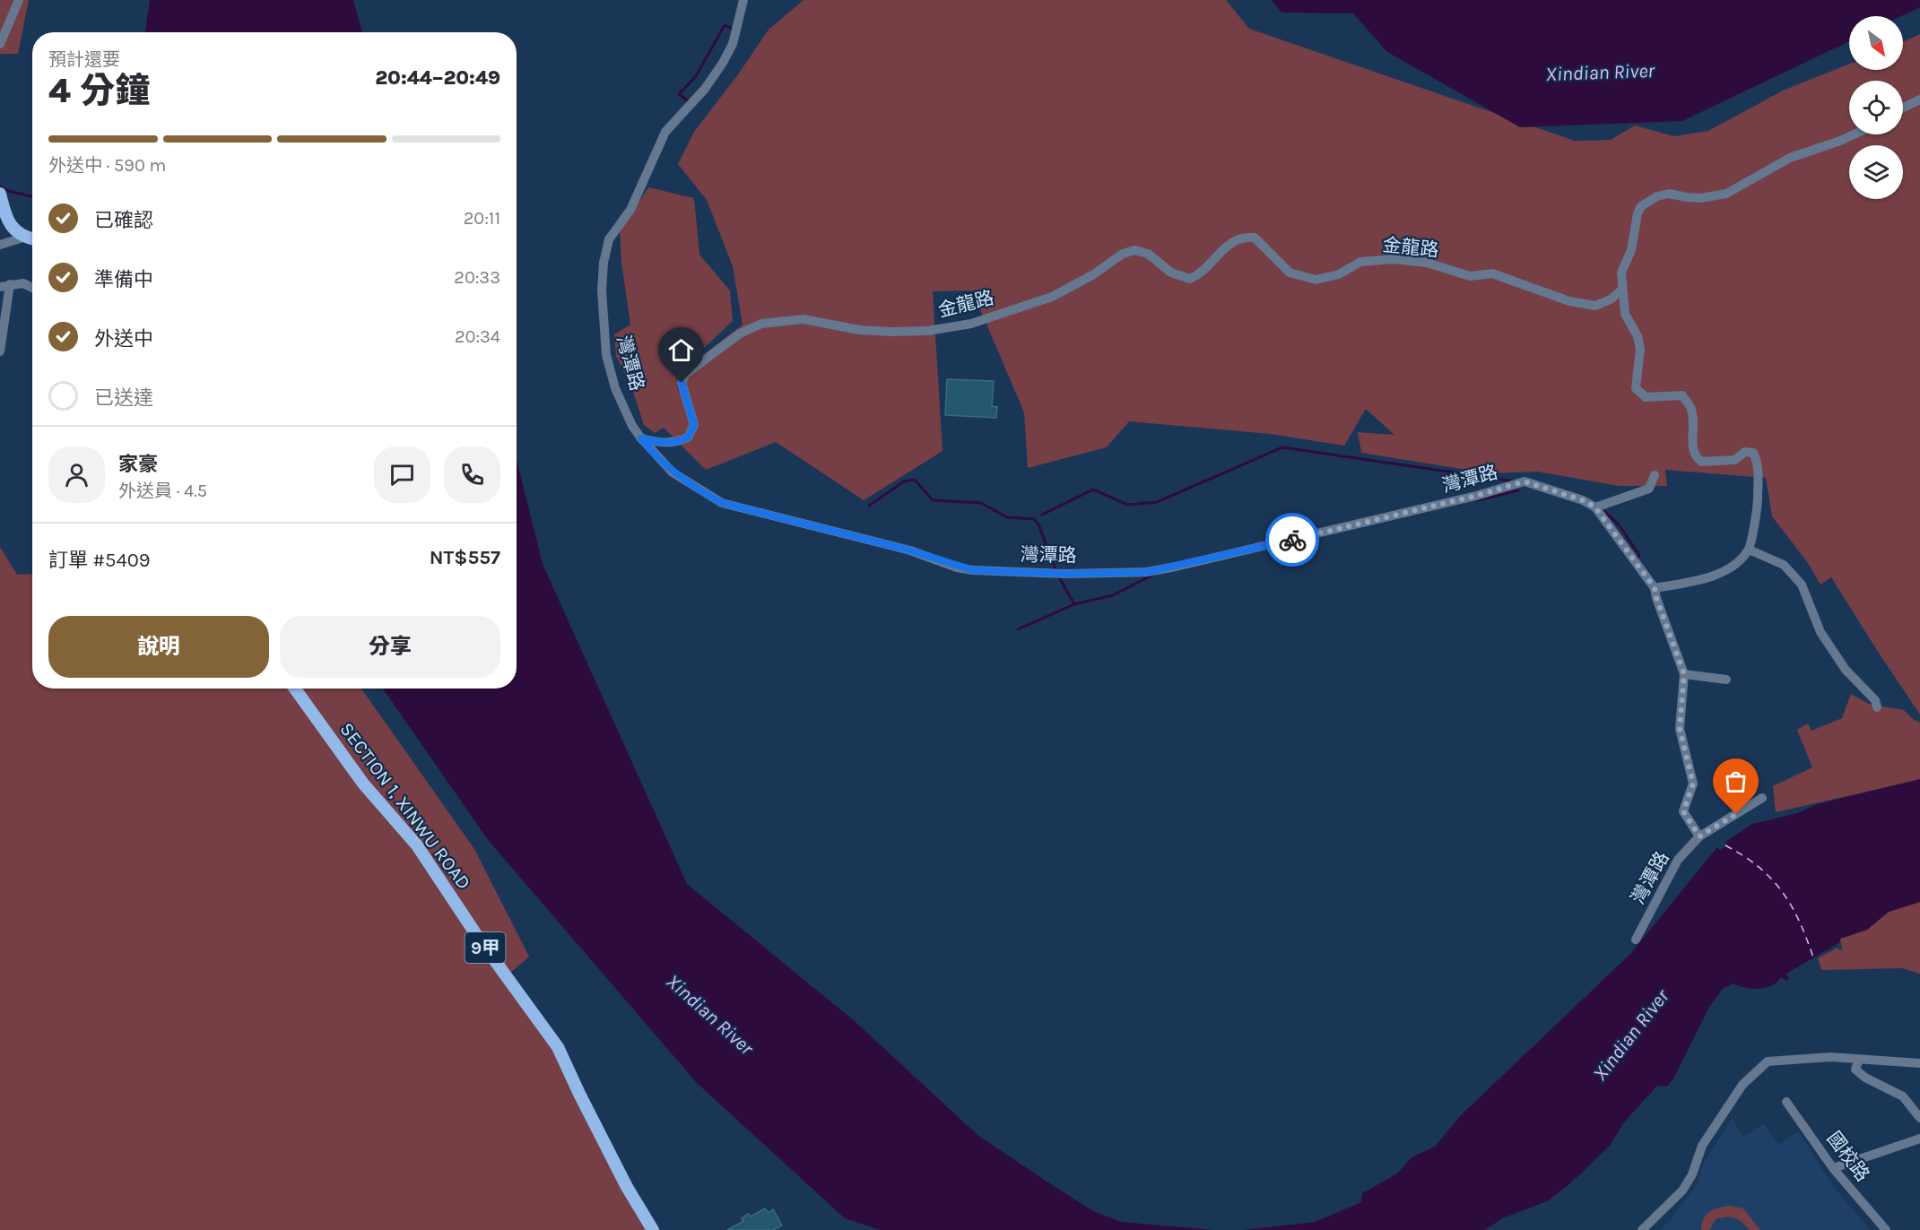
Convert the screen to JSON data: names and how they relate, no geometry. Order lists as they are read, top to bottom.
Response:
{
  "streets": {
    "main road": ["SECTION 1, XINWU ROAD", "9甲"],
    "street": ["金龍路", "灣潭路", "國校路"]
  },
  "crossings": [
    ["金龍路", "灣潭路"]
  ],
  "water": ["Xindian River"],
  "north": "bottom right",
  "page": {
    "heading": ["4 分鐘", "預計還要", "20:44–20:49"],
    "panel": [
      "家豪",
      "外送員 · 4.5",
      "訂單 #5409",
      "NT$557"
    ],
    "bar": "外送中 · 590 m",
    "list": [
      ["已確認", "20:11"],
      ["準備中", "20:33"],
      ["外送中", "20:34"],
      "已送達"
    ],
    "buttons": ["說明", "分享"]
  }
}
